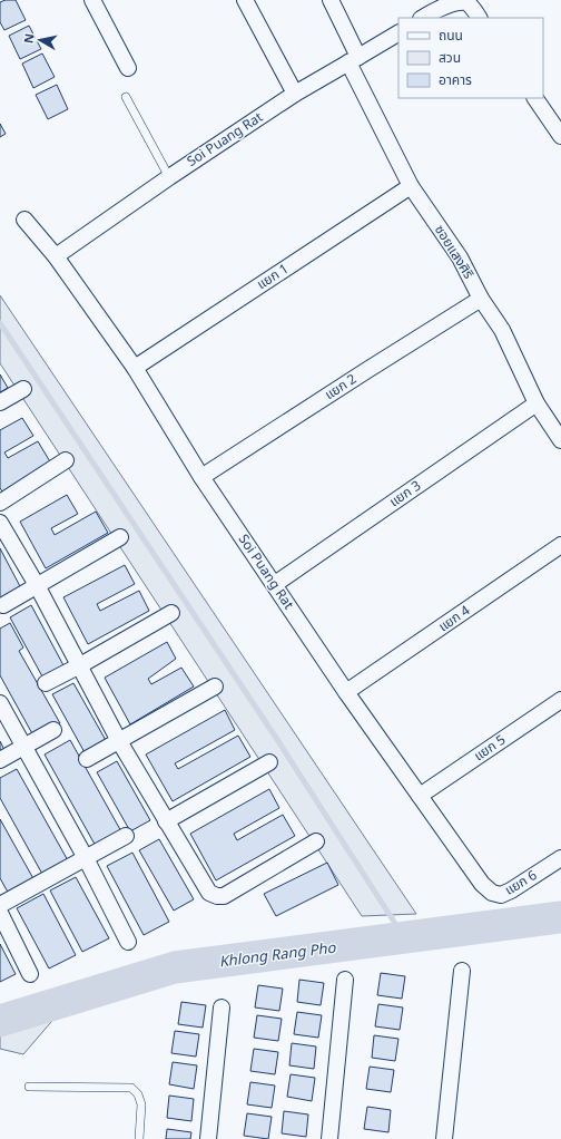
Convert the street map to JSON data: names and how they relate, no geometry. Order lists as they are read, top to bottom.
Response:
{
  "streets": {
    "street": [
      "Soi Puang Rat",
      "ซอยแสงศิริ",
      "แยก 1",
      "แยก 2",
      "แยก 3",
      "แยก 4",
      "แยก 5",
      "แยก 6"
    ]
  },
  "crossings": [
    ["Soi Puang Rat", "ซอยแสงศิริ"],
    ["Soi Puang Rat", "แยก 1"],
    ["Soi Puang Rat", "แยก 2"],
    ["Soi Puang Rat", "แยก 3"],
    ["Soi Puang Rat", "แยก 4"],
    ["Soi Puang Rat", "แยก 5"],
    ["Soi Puang Rat", "แยก 6"],
    ["ซอยแสงศิริ", "แยก 1"],
    ["ซอยแสงศิริ", "แยก 2"],
    ["ซอยแสงศิริ", "แยก 3"]
  ],
  "water": ["Khlong Rang Pho"],
  "legend": ["ถนน", "สวน", "อาคาร"],
  "north": "left"
}
